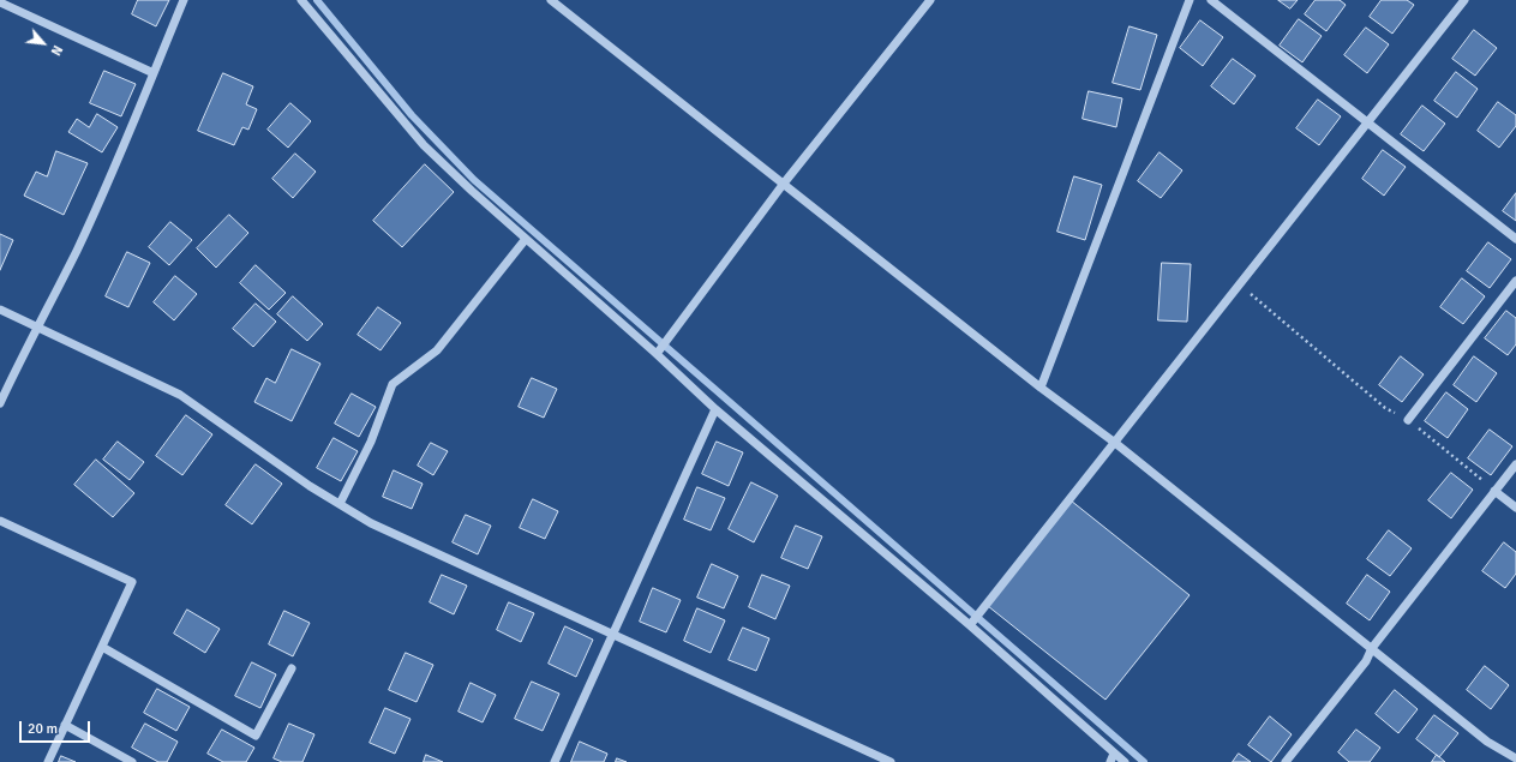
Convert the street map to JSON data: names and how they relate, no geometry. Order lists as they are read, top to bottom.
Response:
{
  "scale_bar": "20 m",
  "north": "bottom right"
}
